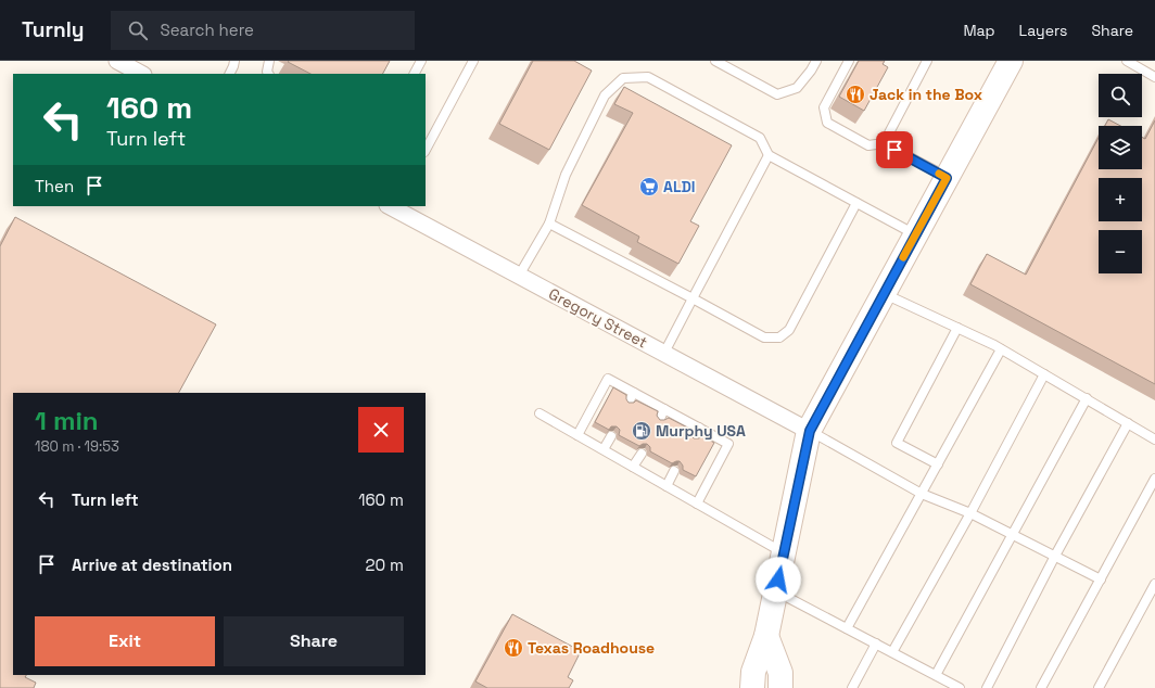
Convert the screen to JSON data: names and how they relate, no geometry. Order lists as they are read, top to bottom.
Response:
{
  "streets": {
    "street": ["Gregory Street"]
  },
  "places": {
    "restaurant": ["Jack in the Box", "Texas Roadhouse"],
    "supermarket": ["ALDI"],
    "fuel station": ["Murphy USA"]
  },
  "page": {
    "header": "Turnly",
    "search": "Search here",
    "nav": ["Map", "Layers", "Share"],
    "map_buttons": ["+", "−"],
    "turn": ["160 m", "Turn left"],
    "then": "Then",
    "heading": ["1 min", "180 m · 19:53"],
    "list": [
      {
        "name": "Turn left",
        "value": "160 m"
      },
      {
        "name": "Arrive at destination",
        "value": "20 m"
      }
    ],
    "buttons": ["Exit", "Share"]
  }
}
